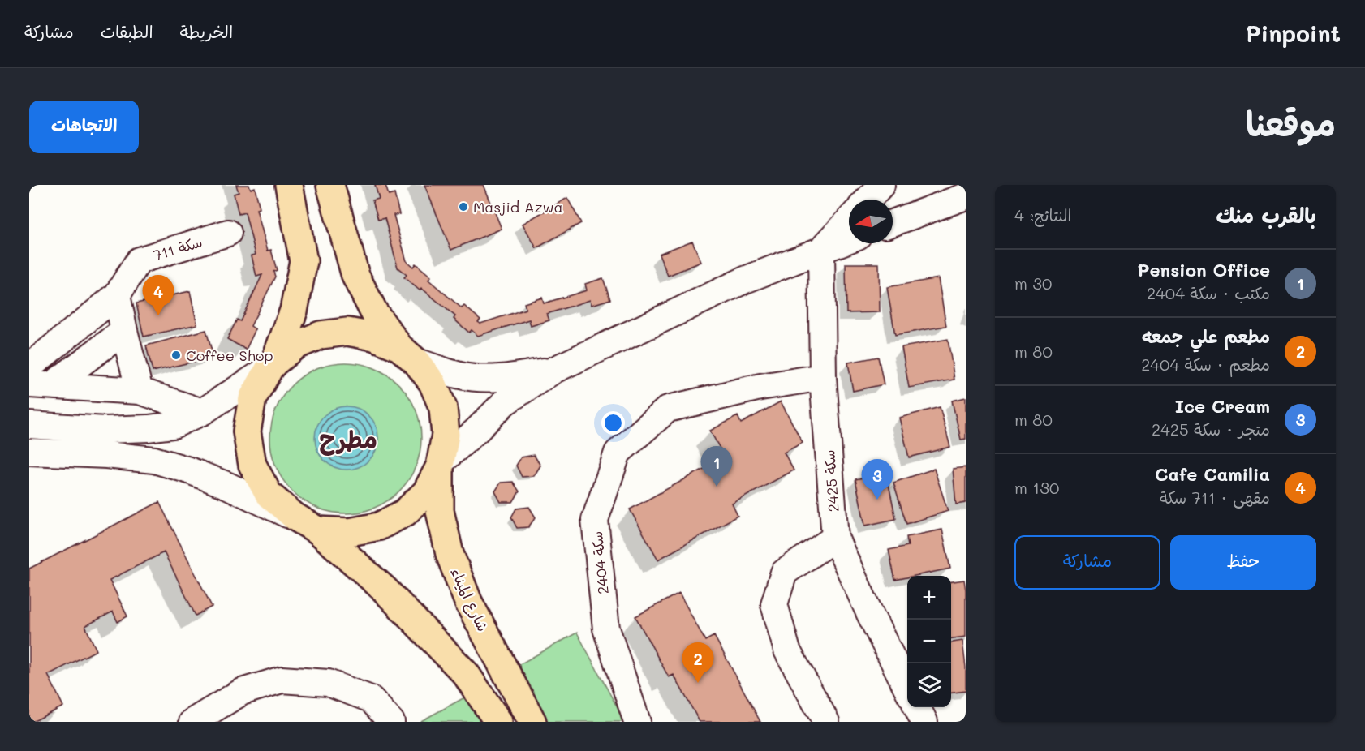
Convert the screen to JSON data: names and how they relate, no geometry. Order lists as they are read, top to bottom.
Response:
{
  "streets": {
    "main road": ["شارع الميناء"],
    "street": ["711 سكة", "سكة 2425", "سكة 2404"]
  },
  "crossings": [
    ["سكة 2425", "سكة 2404"]
  ],
  "districts": ["مطرح"],
  "places": ["Masjid Azwa", "Coffee Shop"],
  "north": "left",
  "page": {
    "header": "Pinpoint",
    "nav": ["الخريطة", "الطبقات", "مشاركة"],
    "title": "موقعنا",
    "buttons": [
      "الاتجاهات",
      ["حفظ", "مشاركة"]
    ],
    "heading": ["بالقرب منك", "النتائج: 4"],
    "list": [
      {
        "mark": "1",
        "name": "Pension Office",
        "note": "مكتب · سكة 2404",
        "value": "30 m"
      },
      {
        "mark": "2",
        "name": "مطعم علي جمعه",
        "note": "مطعم · سكة 2404",
        "value": "80 m"
      },
      {
        "mark": "3",
        "name": "Ice Cream",
        "note": "متجر · سكة 2425",
        "value": "80 m"
      },
      {
        "mark": "4",
        "name": "Cafe Camilia",
        "note": "مقهى · 711 سكة",
        "value": "130 m"
      }
    ],
    "pins": [
      "4",
      "1",
      "3",
      "2"
    ],
    "map_buttons": ["+", "−"]
  }
}
